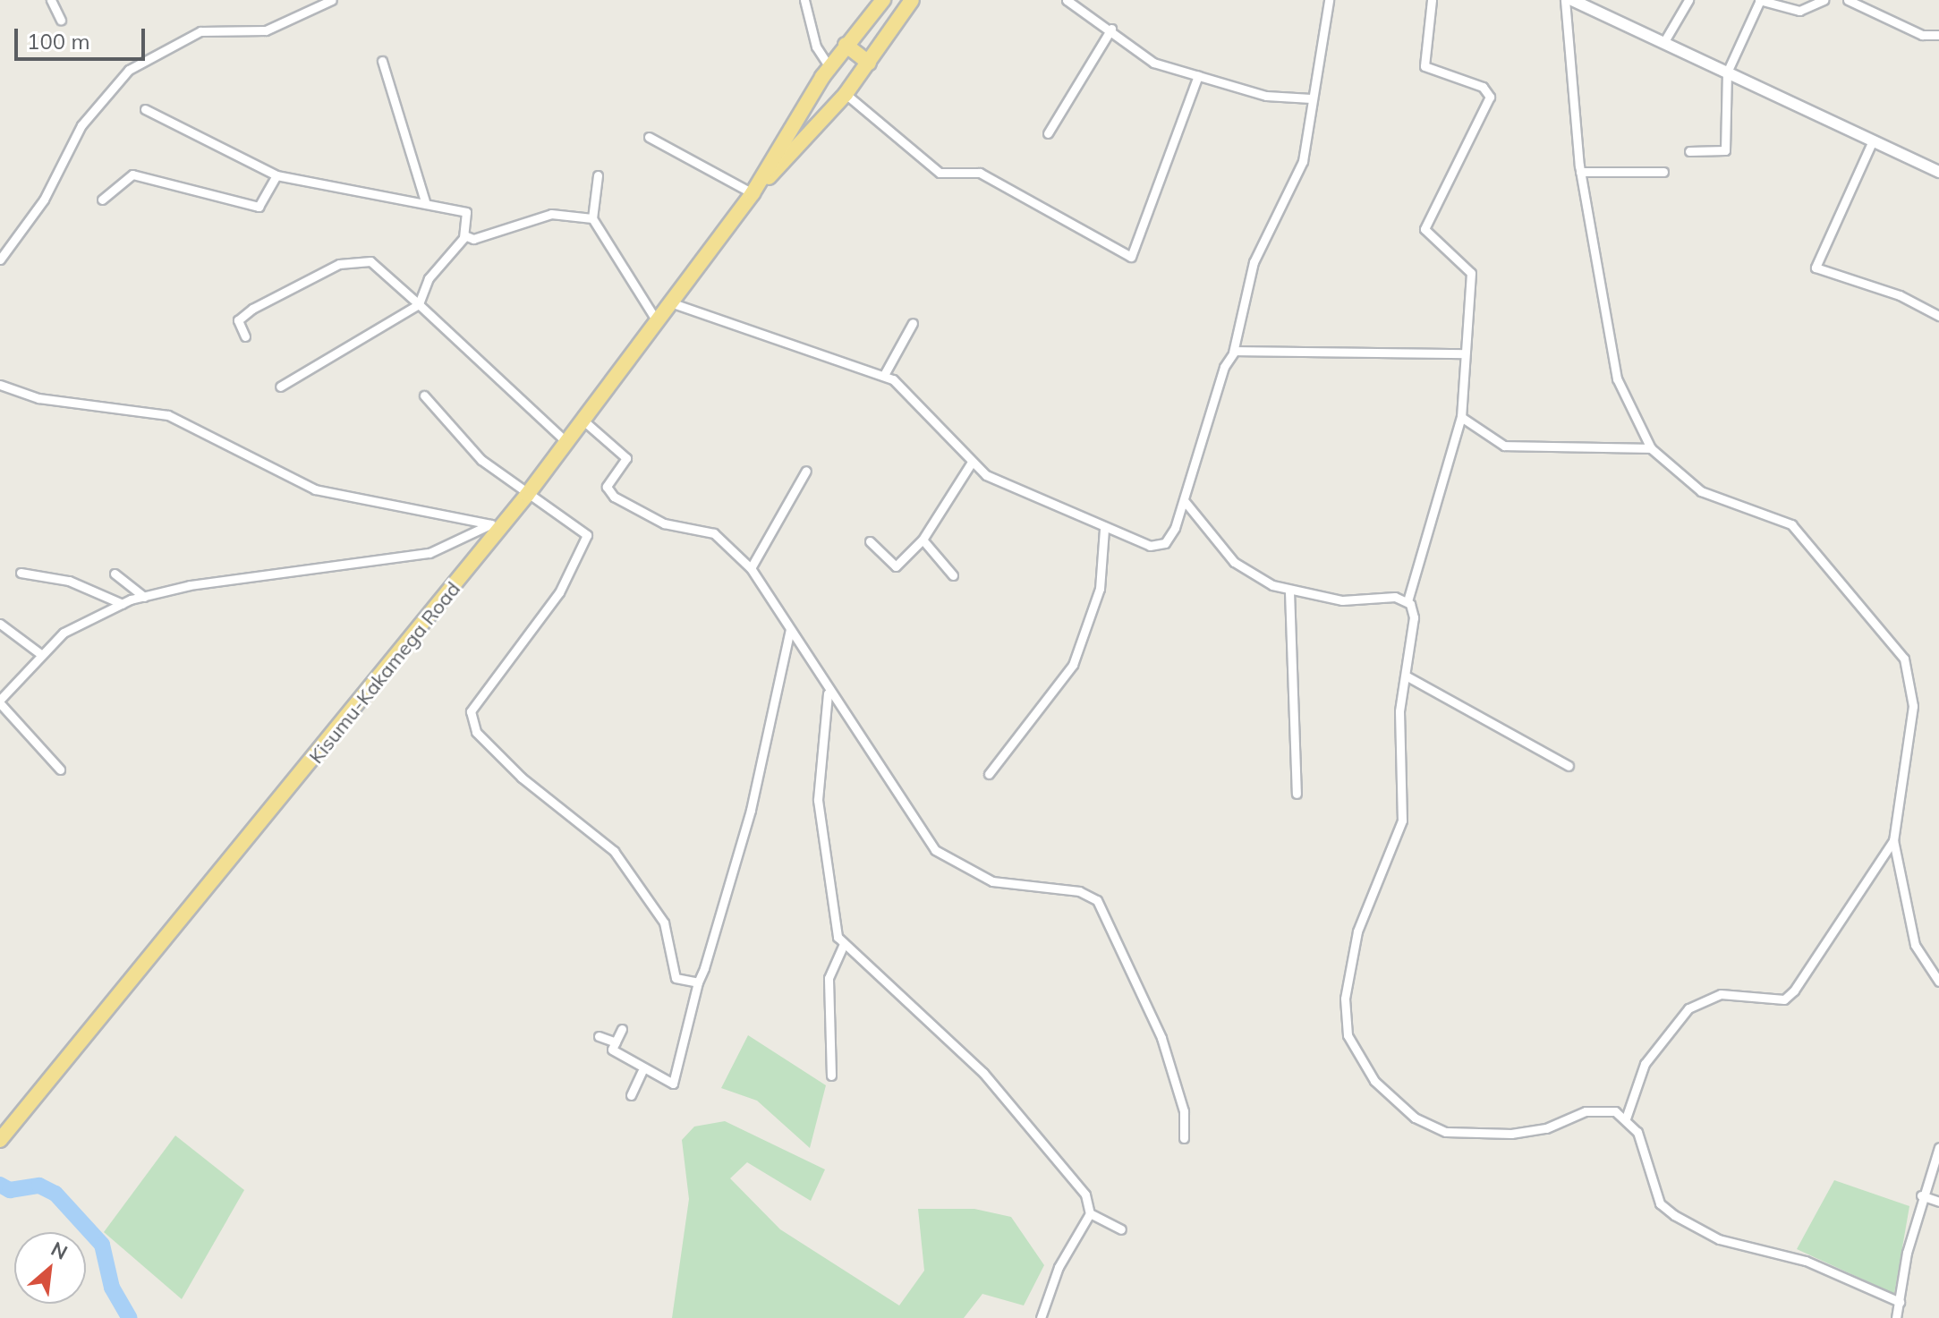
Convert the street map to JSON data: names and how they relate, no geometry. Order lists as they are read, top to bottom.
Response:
{
  "streets": {
    "highway": ["Kisumu-Kakamega Road"]
  },
  "scale_bar": "100 m",
  "north": "top right"
}
